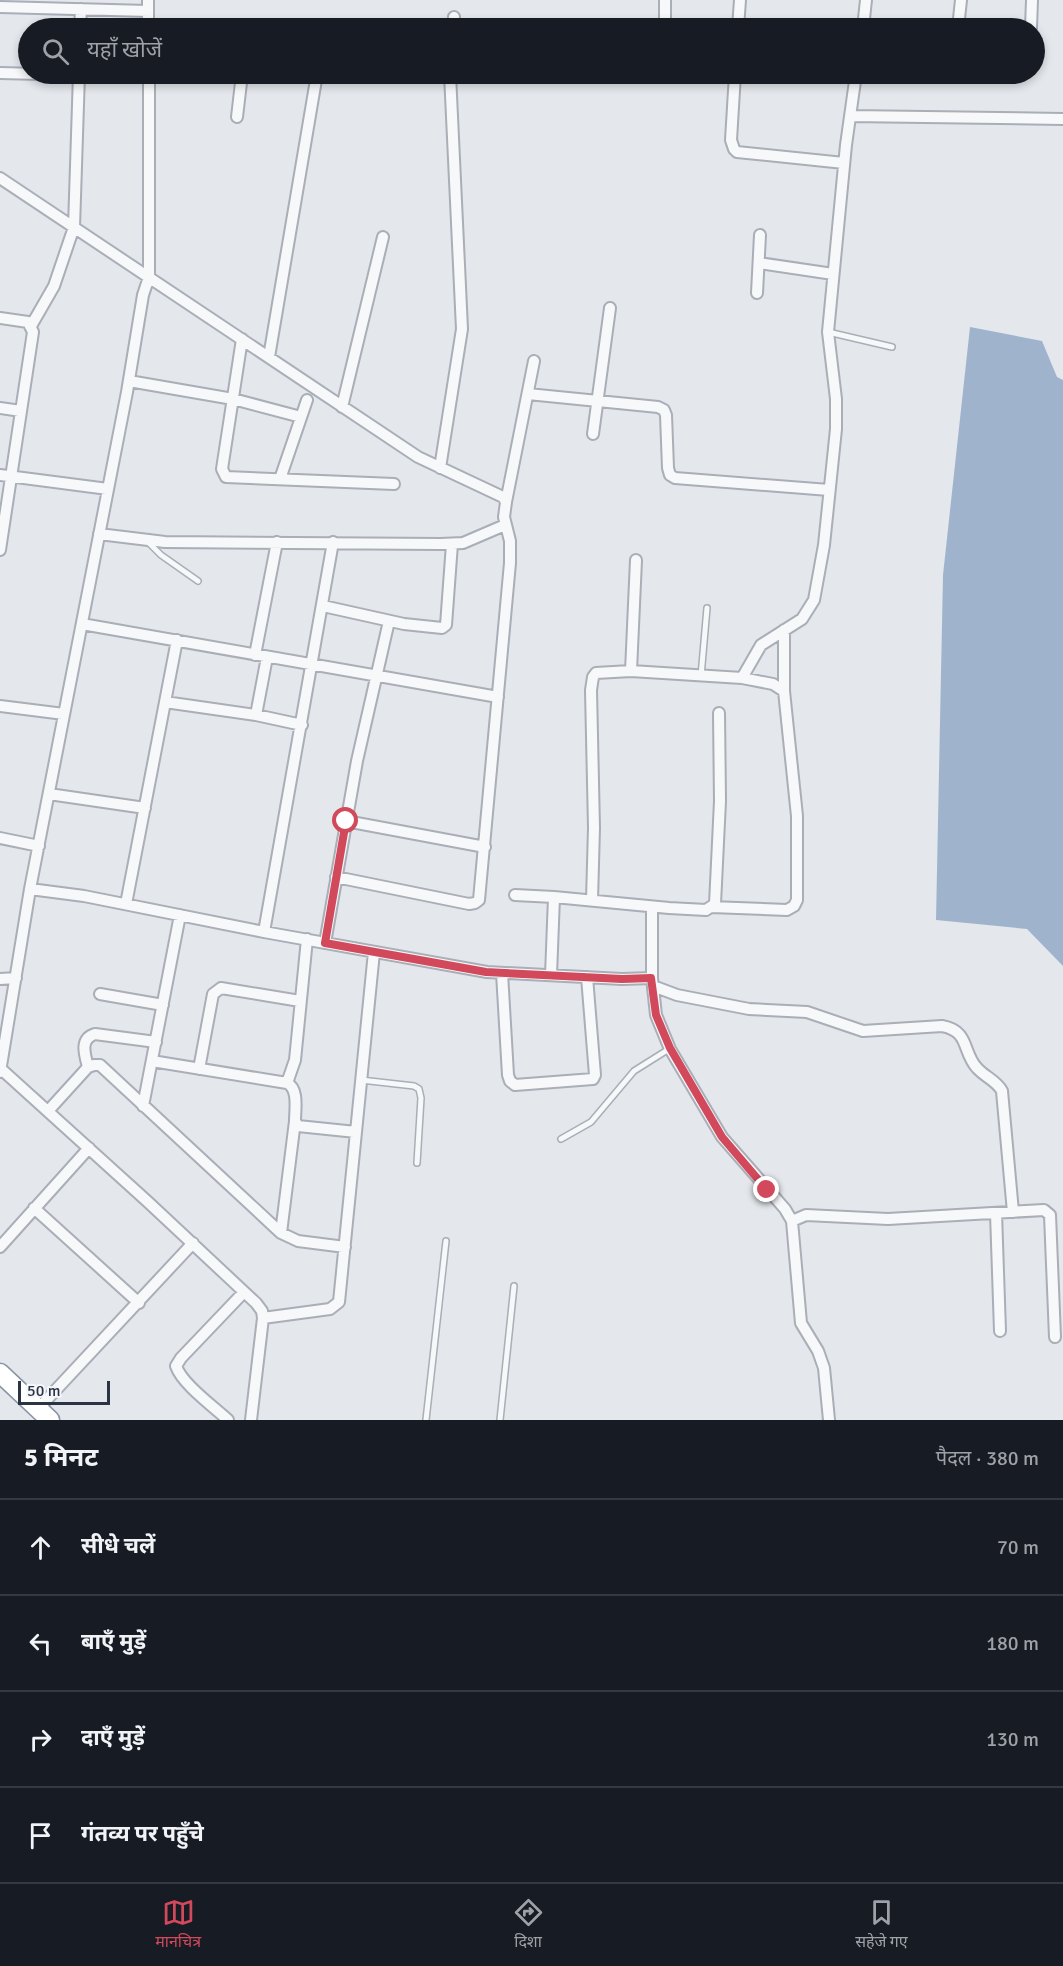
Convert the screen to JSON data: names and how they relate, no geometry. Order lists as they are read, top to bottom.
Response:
{
  "scale_bar": "50 m",
  "page": {
    "search": "यहाँ खोजें",
    "scale": "50 m",
    "heading": ["5 मिनट", "पैदल · 380 m"],
    "list": [
      ["सीधे चलें", "70 m"],
      ["बाएँ मुड़ें", "180 m"],
      ["दाएँ मुड़ें", "130 m"],
      "गंतव्य पर पहुँचे"
    ],
    "nav": ["मानचित्र", "दिशा", "सहेजे गए"]
  }
}
